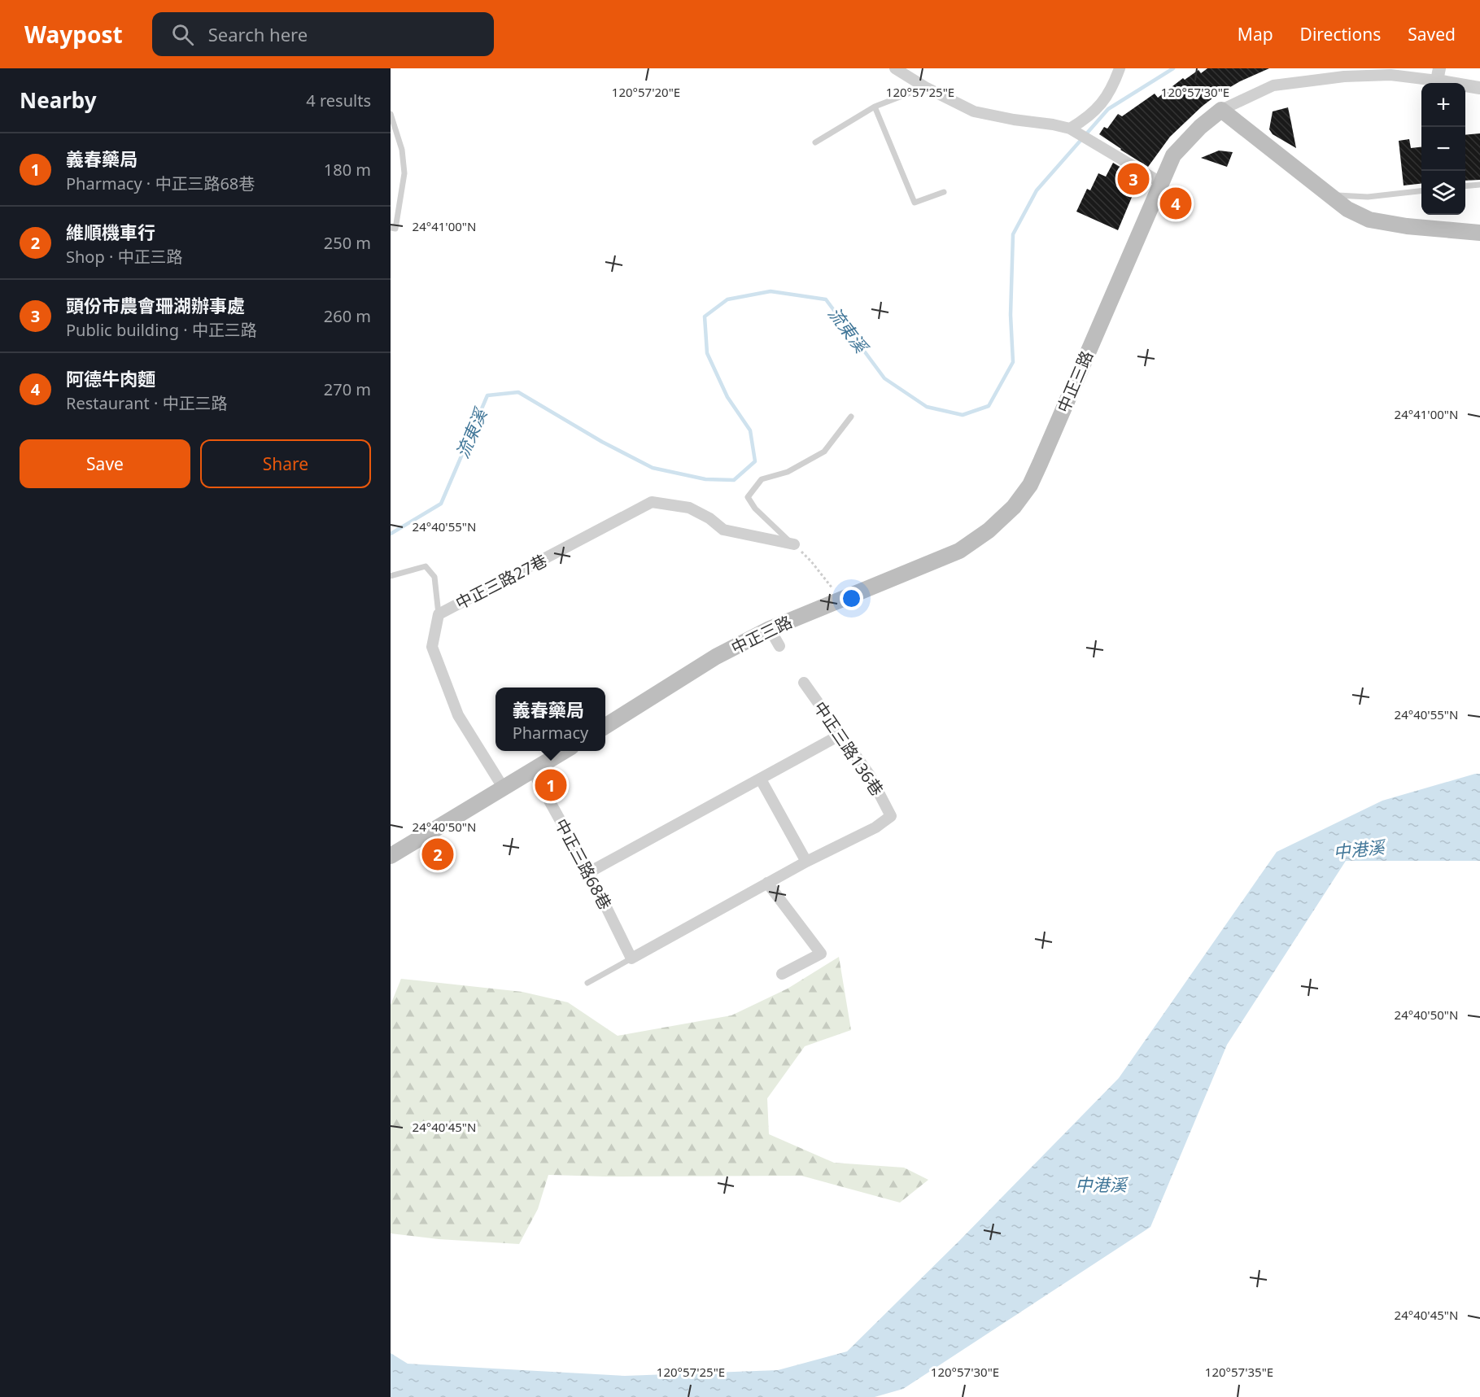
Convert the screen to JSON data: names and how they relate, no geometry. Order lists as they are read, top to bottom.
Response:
{
  "streets": {
    "main road": ["中正三路"],
    "street": ["中正三路27巷", "中正三路136巷", "中正三路68巷"]
  },
  "water": ["流東溪", "中港溪"],
  "page": {
    "header": "Waypost",
    "search": "Search here",
    "nav": ["Map", "Directions", "Saved"],
    "heading": ["Nearby", "4 results"],
    "map_buttons": ["+", "−"],
    "list": [
      {
        "mark": "1",
        "name": "義春藥局",
        "note": "Pharmacy · 中正三路68巷",
        "value": "180 m"
      },
      {
        "mark": "2",
        "name": "維順機車行",
        "note": "Shop · 中正三路",
        "value": "250 m"
      },
      {
        "mark": "3",
        "name": "頭份市農會珊湖辦事處",
        "note": "Public building · 中正三路",
        "value": "260 m"
      },
      {
        "mark": "4",
        "name": "阿德牛肉麵",
        "note": "Restaurant · 中正三路",
        "value": "270 m"
      }
    ],
    "pins": [
      "3",
      "4",
      "1",
      "2"
    ],
    "buttons": ["Save", "Share"],
    "popup": ["義春藥局", "Pharmacy"]
  },
  "coordinates": [
    "120°57'20\"E",
    "120°57'25\"E",
    "120°57'30\"E",
    "24°41'00\"N",
    "24°40'55\"N",
    "24°40'50\"N",
    "24°40'45\"N",
    "120°57'35\"E"
  ]
}
